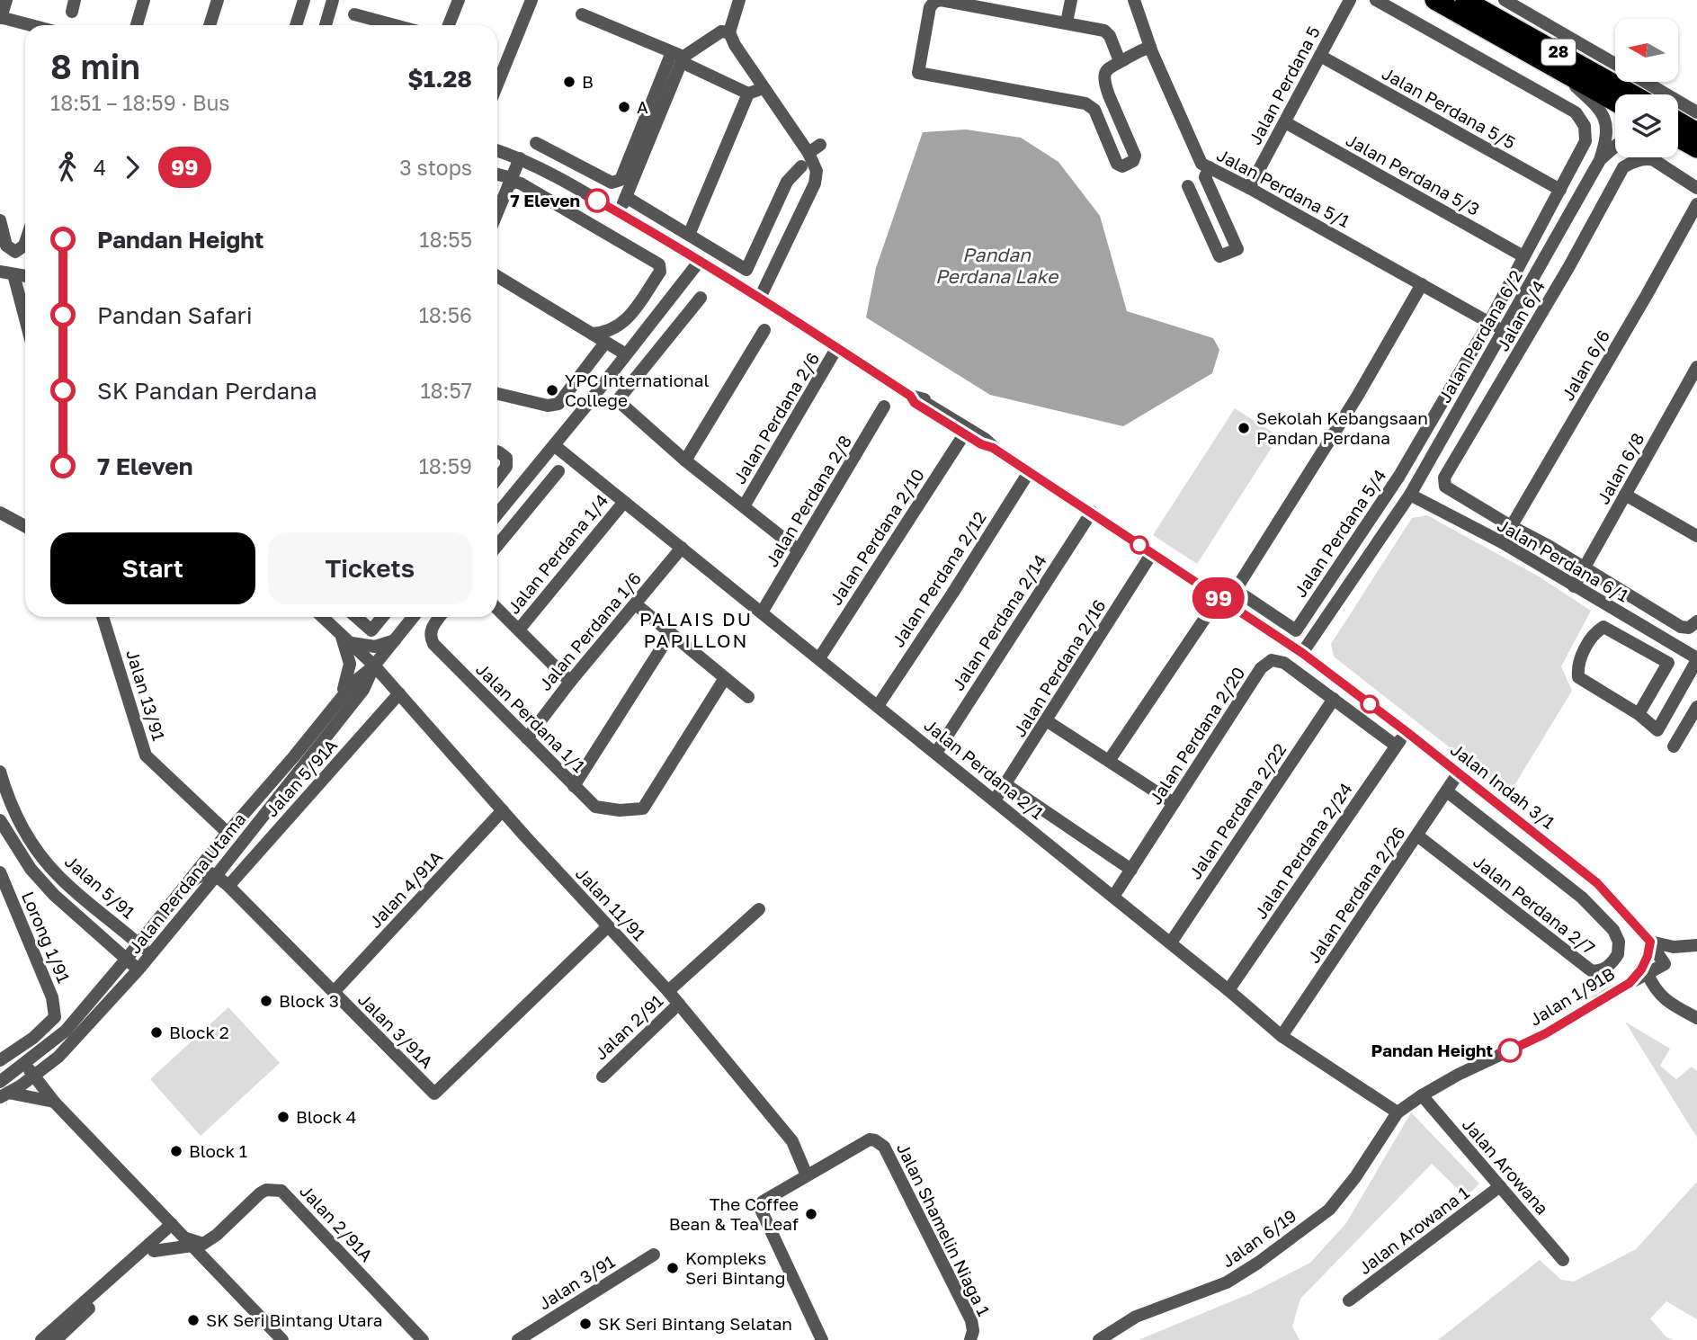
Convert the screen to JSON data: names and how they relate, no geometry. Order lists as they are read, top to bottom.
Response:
{
  "streets": {
    "highway": ["28"],
    "street": [
      "Jalan Perdana 5",
      "Jalan Perdana 5/5",
      "Jalan Perdana 5/3",
      "Jalan Perdana 5/1",
      "Jalan 6/4",
      "Jalan Perdana 6/2",
      "Jalan 6/6",
      "Jalan Perdana 2/6",
      "Jalan 6/8",
      "Jalan Perdana 2/8",
      "Jalan Perdana 5/4",
      "Jalan Perdana 2/10",
      "Jalan Perdana 1/4",
      "Jalan Perdana 6/1",
      "Jalan Perdana 2/12",
      "Jalan Perdana 2/14",
      "Jalan Perdana 1/6",
      "Jalan Perdana 2/16",
      "Jalan 13/91",
      "Jalan Perdana 1/1",
      "Jalan Perdana 2/20",
      "Jalan Perdana 2/1",
      "Jalan 5/91A",
      "Jalan Indah 3/1",
      "Jalan Perdana 2/22",
      "Jalan Perdana 2/24",
      "Jalan Perdana Utama",
      "Jalan 5/91",
      "Jalan 4/91A",
      "Jalan Perdana 2/26",
      "Jalan 11/91",
      "Jalan Perdana 2/7",
      "Lorong 1/91",
      "Jalan 1/91B",
      "Jalan 2/91",
      "Jalan 3/91A",
      "Jalan Arowana",
      "Jalan 2/91A",
      "Jalan Shamelin Niaga 1",
      "Jalan Arowana 1",
      "Jalan 6/19",
      "Jalan 3/91"
    ]
  },
  "crossings": [
    ["28", "Jalan Perdana 6/2"],
    ["Jalan Perdana 5", "Jalan Perdana 5/5"],
    ["Jalan Perdana 5", "Jalan Perdana 5/3"],
    ["Jalan Perdana 5", "Jalan Perdana 5/1"],
    ["Jalan Perdana 5/5", "Jalan Perdana 5/4"],
    ["Jalan Perdana 5/3", "Jalan Perdana 5/4"],
    ["Jalan Perdana 5/1", "Jalan Perdana 6/2"],
    ["Jalan Perdana 5/1", "Jalan Perdana 5/4"],
    ["Jalan 6/4", "Jalan 6/6"],
    ["Jalan Perdana 6/2", "Jalan Perdana 6/1"],
    ["Jalan Perdana 6/2", "Jalan Indah 3/1"],
    ["Jalan 6/6", "Jalan Perdana 6/1"],
    ["Jalan 6/8", "Jalan Perdana 6/1"],
    ["Jalan Perdana 2/8", "Jalan Perdana 2/1"],
    ["Jalan Perdana 2/10", "Jalan Perdana 2/1"],
    ["Jalan Perdana 1/4", "Jalan Perdana 2/1"],
    ["Jalan Perdana 2/12", "Jalan Perdana 2/1"],
    ["Jalan Perdana 2/12", "Jalan Indah 3/1"],
    ["Jalan Perdana 2/14", "Jalan Perdana 2/1"],
    ["Jalan Perdana 2/14", "Jalan Indah 3/1"],
    ["Jalan Perdana 1/6", "Jalan Perdana 1/1"],
    ["Jalan Perdana 1/6", "Jalan Perdana 2/1"],
    ["Jalan Perdana 2/16", "Jalan Perdana 2/1"],
    ["Jalan Perdana 2/16", "Jalan Indah 3/1"],
    ["Jalan 13/91", "Jalan Perdana Utama"],
    ["Jalan Perdana 2/20", "Jalan Perdana 2/1"],
    ["Jalan Perdana 2/20", "Jalan Perdana 2/22"],
    ["Jalan Perdana 2/20", "Jalan Perdana 2/24"],
    ["Jalan Perdana 2/1", "Jalan Perdana 2/22"],
    ["Jalan Perdana 2/1", "Jalan Perdana 2/24"],
    ["Jalan Perdana 2/1", "Jalan Perdana 2/26"],
    ["Jalan Perdana 2/1", "Jalan 1/91B"],
    ["Jalan Perdana 2/1", "Jalan 6/19"],
    ["Jalan 5/91A", "Jalan 11/91"],
    ["Jalan 5/91A", "Jalan 3/91A"],
    ["Jalan Indah 3/1", "Jalan Perdana 2/24"],
    ["Jalan Indah 3/1", "Jalan Perdana 2/26"],
    ["Jalan Indah 3/1", "Jalan 1/91B"],
    ["Jalan Perdana Utama", "Jalan 5/91"],
    ["Jalan Perdana Utama", "Jalan 11/91"],
    ["Jalan Perdana Utama", "Jalan 3/91A"],
    ["Jalan 4/91A", "Jalan 11/91"],
    ["Jalan 4/91A", "Jalan 3/91A"],
    ["Jalan Perdana 2/26", "Jalan Perdana 2/7"],
    ["Jalan 11/91", "Jalan 2/91"],
    ["Jalan 11/91", "Jalan 3/91A"],
    ["Jalan 11/91", "Jalan Shamelin Niaga 1"],
    ["Jalan 1/91B", "Jalan Arowana"],
    ["Jalan 1/91B", "Jalan 6/19"],
    ["Jalan Arowana", "Jalan Arowana 1"]
  ],
  "districts": ["PALAIS DU PAPILLON"],
  "water": ["Pandan Perdana Lake"],
  "places": [
    "B",
    "A",
    "7 Eleven",
    "YPC International College",
    "Sekolah Kebangsaan Pandan Perdana",
    "Block 3",
    "Block 2",
    "Pandan Height",
    "Block 4",
    "Block 1",
    "The Coffee Bean & Tea Leaf",
    "Kompleks Seri Bintang",
    "SK Seri Bintang Utara",
    "SK Seri Bintang Selatan"
  ],
  "lines": ["bus line 99"],
  "north": "left",
  "page": {
    "on_map": "99",
    "heading": ["8 min", "18:51 – 18:59 · Bus", "$1.28"],
    "legs": ["4", "99", "3 stops"],
    "list": [
      {
        "name": "Pandan Height",
        "value": "18:55"
      },
      {
        "name": "Pandan Safari",
        "value": "18:56"
      },
      {
        "name": "SK Pandan Perdana",
        "value": "18:57"
      },
      {
        "name": "7 Eleven",
        "value": "18:59"
      }
    ],
    "buttons": ["Start", "Tickets"]
  }
}
